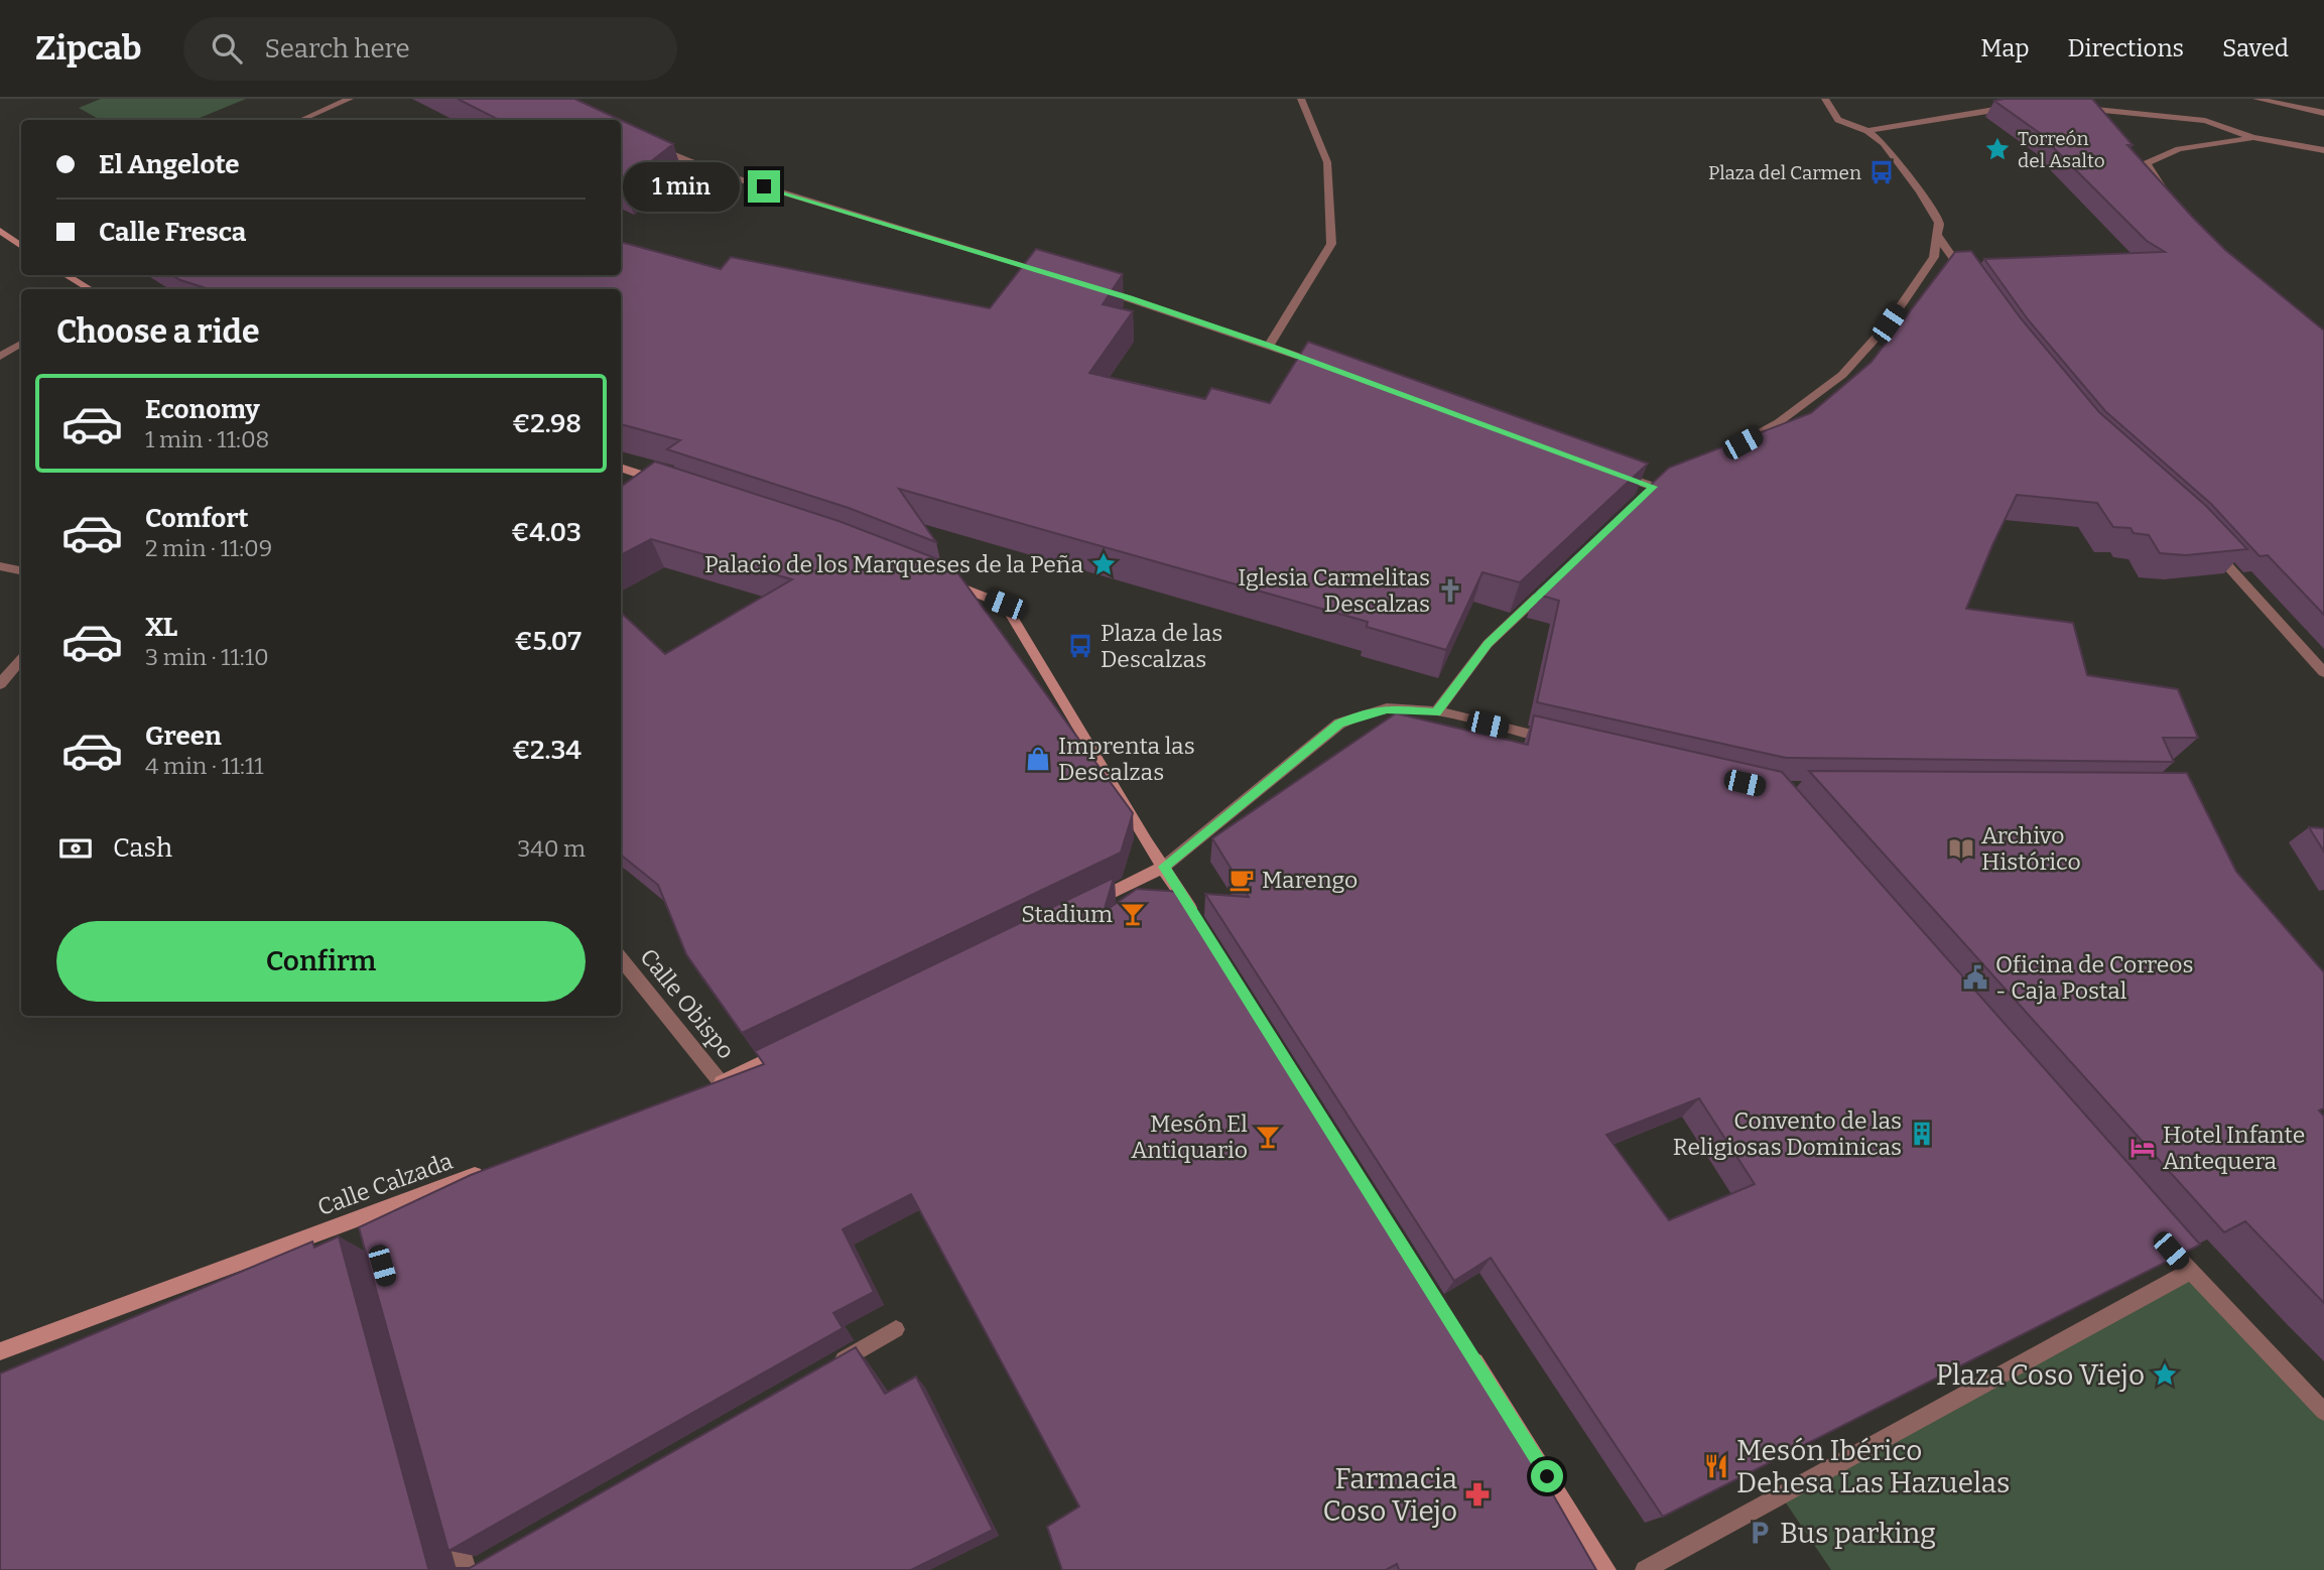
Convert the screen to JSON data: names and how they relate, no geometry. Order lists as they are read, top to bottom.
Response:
{
  "streets": {
    "street": ["Calle Obispo", "Calle Calzada"]
  },
  "places": {
    "place": ["Torreón del Asalto", "Palacio de los Marqueses de la Peña", "Plaza Coso Viejo"],
    "bus stop": ["Plaza del Carmen", "Plaza de las Descalzas"],
    "church": ["Iglesia Carmelitas Descalzas"],
    "shop": ["Imprenta las Descalzas"],
    "library": ["Archivo Histórico"],
    "cafe": ["Marengo"],
    "bar": ["Stadium", "Mesón El Antiquario"],
    "public building": ["Oficina de Correos - Caja Postal"],
    "building": ["Convento de las Religiosas Dominicas"],
    "hotel": ["Hotel Infante Antequera"],
    "restaurant": ["Mesón Ibérico Dehesa Las Hazuelas"],
    "pharmacy": ["Farmacia Coso Viejo"],
    "parking": ["Bus parking"]
  },
  "page": {
    "header": "Zipcab",
    "search": "Search here",
    "nav": ["Map", "Directions", "Saved"],
    "banner": ["El Angelote", "Calle Fresca"],
    "bubble": "1 min",
    "heading": "Choose a ride",
    "list": [
      {
        "name": "Economy",
        "note": "1 min · 11:08",
        "value": "€2.98"
      },
      {
        "name": "Comfort",
        "note": "2 min · 11:09",
        "value": "€4.03"
      },
      {
        "name": "XL",
        "note": "3 min · 11:10",
        "value": "€5.07"
      },
      {
        "name": "Green",
        "note": "4 min · 11:11",
        "value": "€2.34"
      }
    ],
    "pay": ["Cash", "340 m"],
    "buttons": "Confirm"
  }
}
